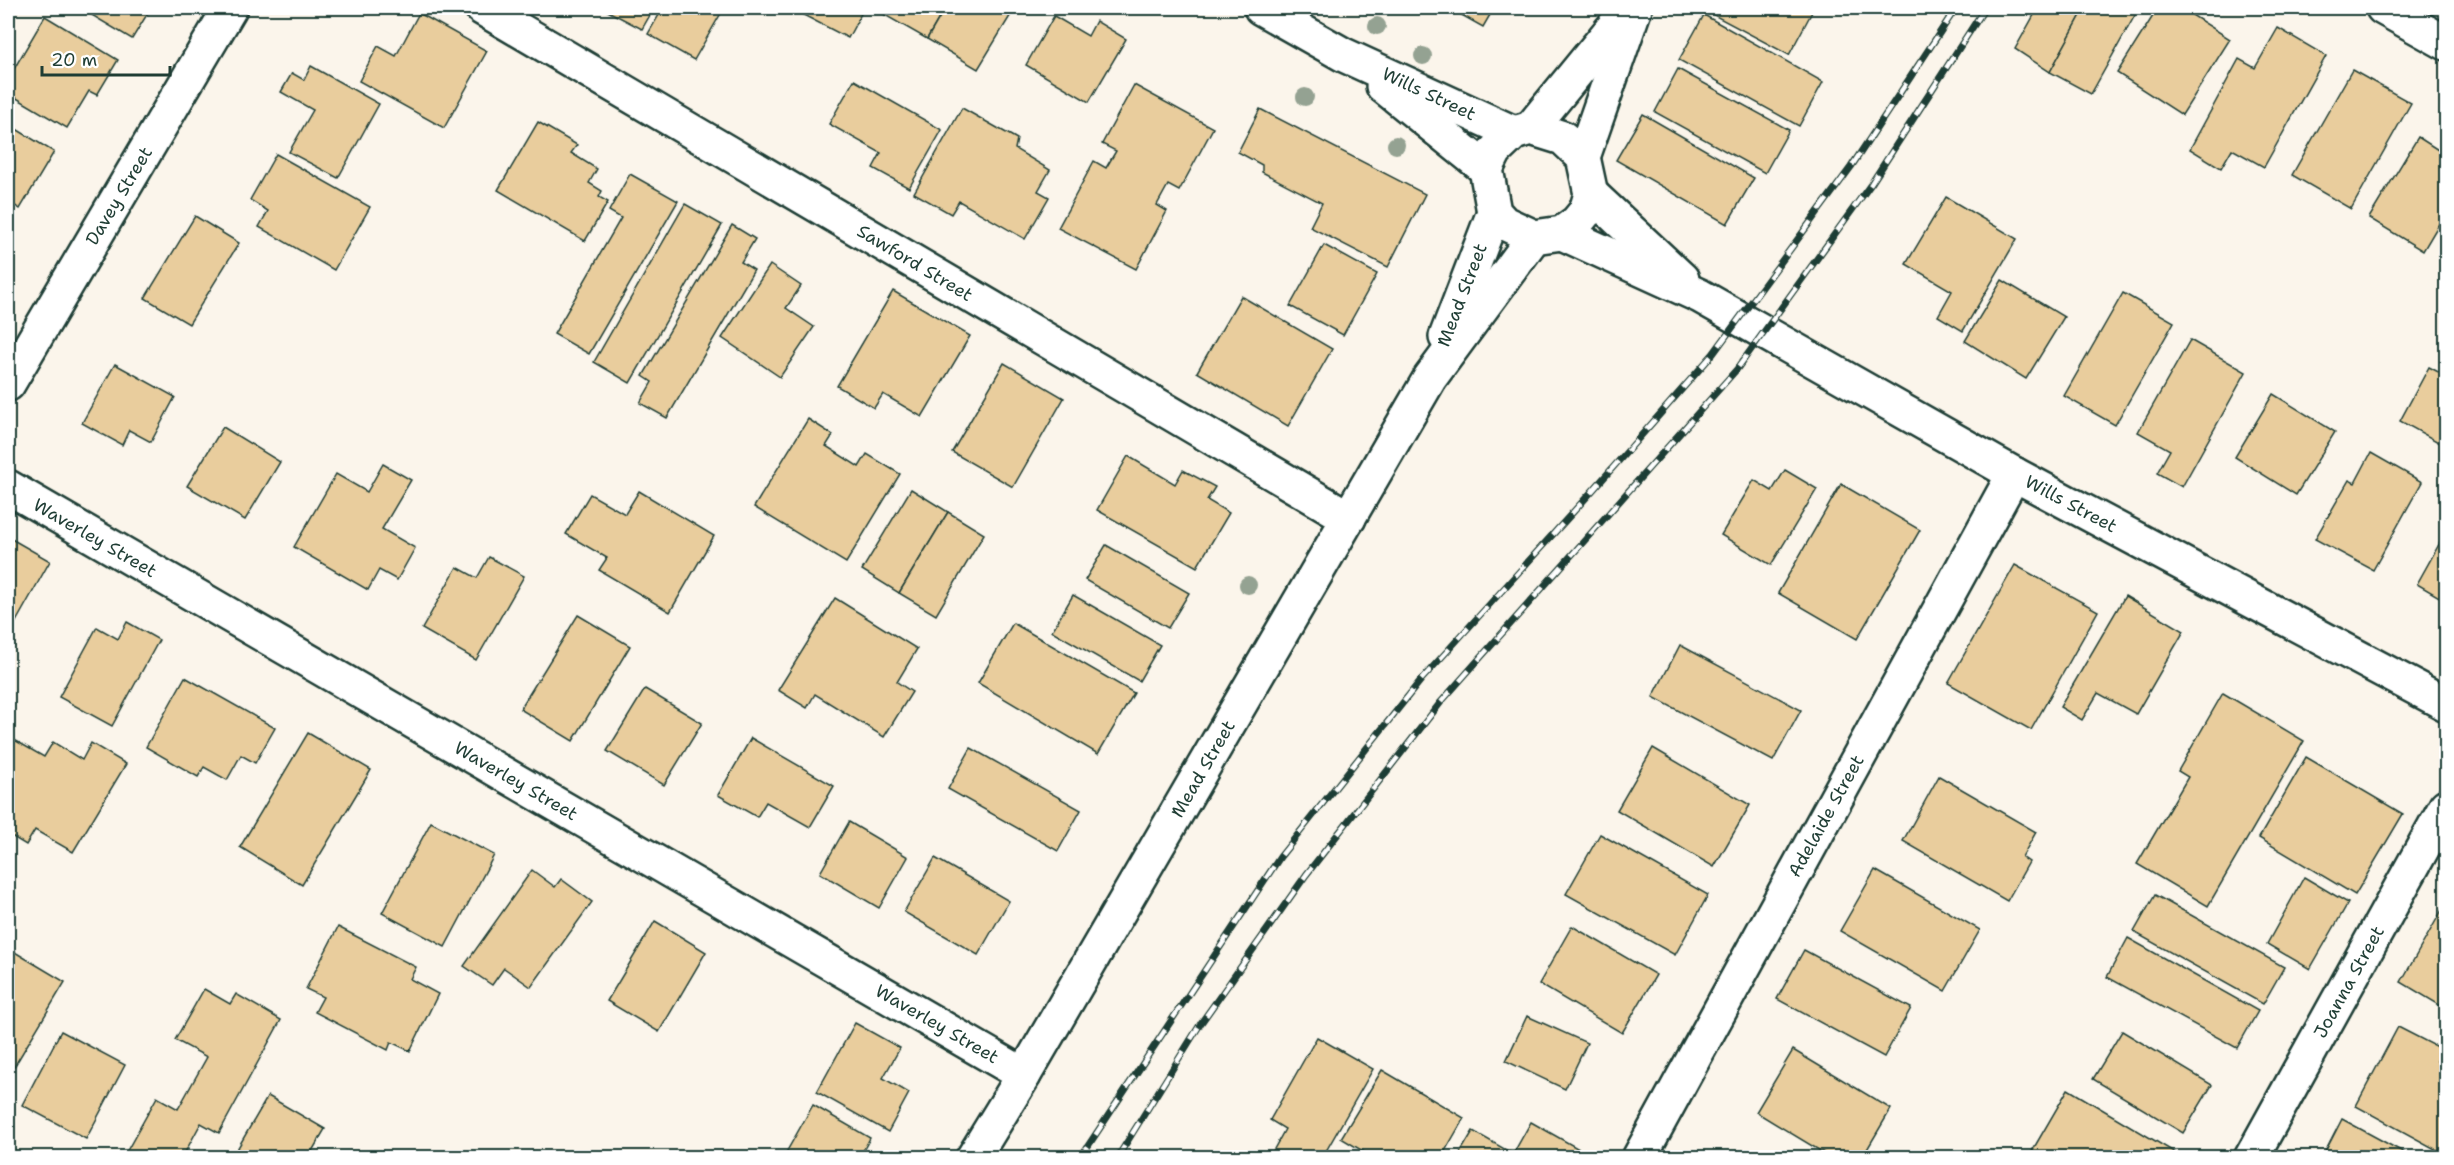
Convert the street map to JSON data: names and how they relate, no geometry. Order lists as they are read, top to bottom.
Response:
{
  "streets": {
    "street": [
      "Wills Street",
      "Davey Street",
      "Sawford Street",
      "Mead Street",
      "Waverley Street",
      "Adelaide Street",
      "Joanna Street"
    ]
  },
  "crossings": [
    ["Wills Street", "Mead Street"],
    ["Wills Street", "Adelaide Street"],
    ["Sawford Street", "Mead Street"],
    ["Mead Street", "Waverley Street"]
  ],
  "scale_bar": "20 m"
}
